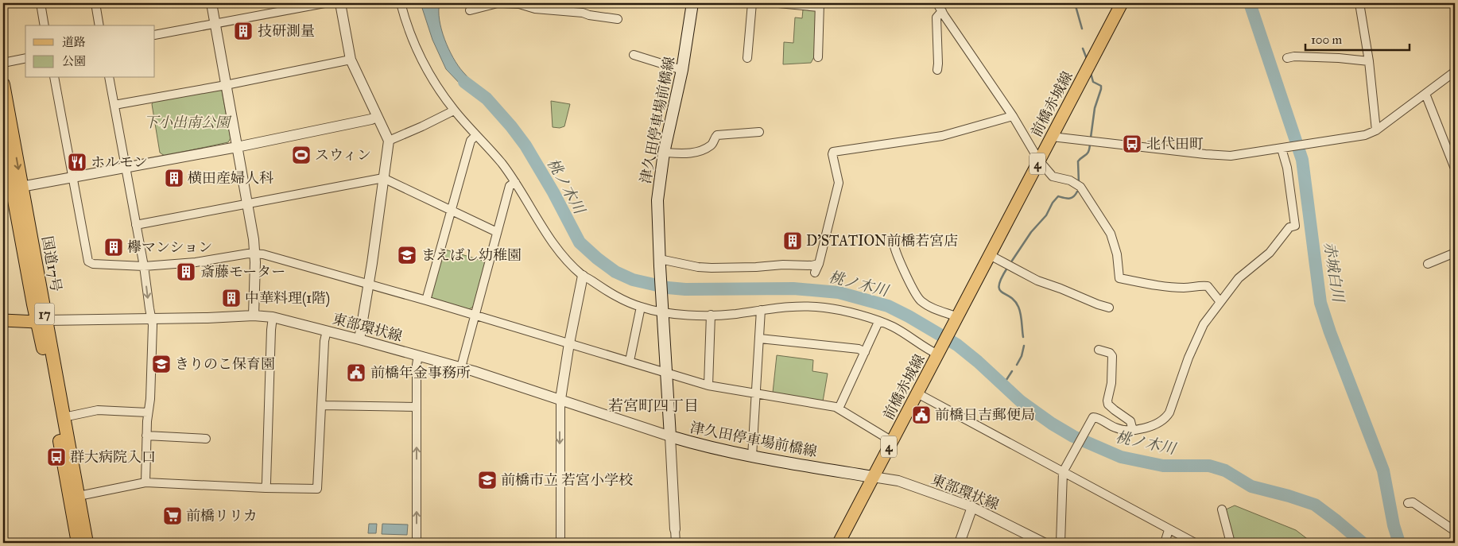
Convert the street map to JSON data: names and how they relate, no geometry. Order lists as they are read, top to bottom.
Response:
{
  "streets": {
    "highway": ["国道17号", "17"],
    "main road": ["前橋赤城線", "津久田停車場前橋線", "4"],
    "street": ["東部環状線"]
  },
  "crossings": [
    ["前橋赤城線", "津久田停車場前橋線"],
    ["前橋赤城線", "4"],
    ["前橋赤城線", "東部環状線"],
    ["津久田停車場前橋線", "東部環状線"],
    ["国道17号", "東部環状線"]
  ],
  "districts": ["若宮町四丁目"],
  "water": ["桃ノ木川", "赤城白川"],
  "parks": ["下小出南公園"],
  "places": {
    "building": [
      "技研測量",
      "横田産婦人科",
      "D'STATION前橋若宮店",
      "欅マンション",
      "斎藤モーター",
      "中華料理(1階)"
    ],
    "bus stop": ["北代田町", "群大病院入口"],
    "sports": ["スウィン"],
    "restaurant": ["ホルモン"],
    "school or university": ["まえばし幼稚園", "きりのこ保育園", "前橋市立 若宮小学校"],
    "public building": ["前橋年金事務所", "前橋日吉郵便局"],
    "supermarket": ["前橋リリカ"]
  },
  "legend": ["道路", "公園"],
  "scale_bar": "100 m"
}
